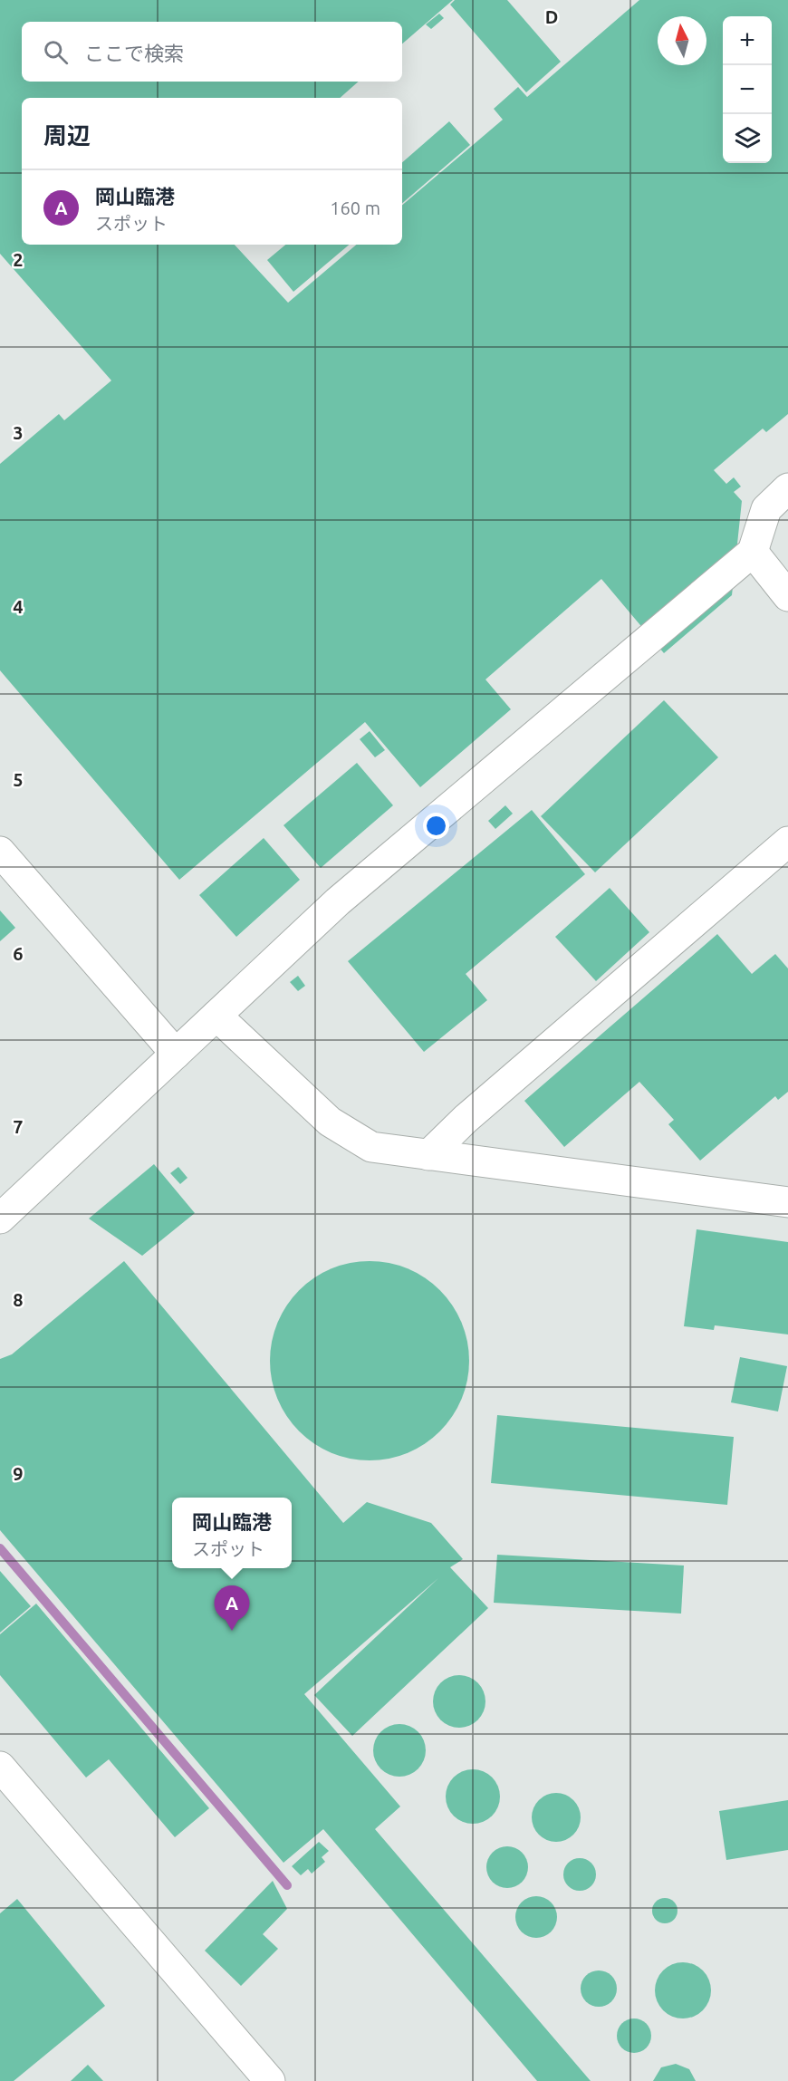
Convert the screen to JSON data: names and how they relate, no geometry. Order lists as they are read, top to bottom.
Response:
{
  "north": "top",
  "page": {
    "map_buttons": ["+", "−"],
    "search": "ここで検索",
    "heading": "周辺",
    "list": [
      {
        "mark": "A",
        "name": "岡山臨港",
        "note": "スポット",
        "value": "160 m"
      }
    ],
    "popup": ["岡山臨港", "スポット"],
    "pins": "A"
  },
  "grid": {
    "columns": ["D"],
    "rows": [
      "2",
      "3",
      "4",
      "5",
      "6",
      "7",
      "8",
      "9"
    ]
  }
}
